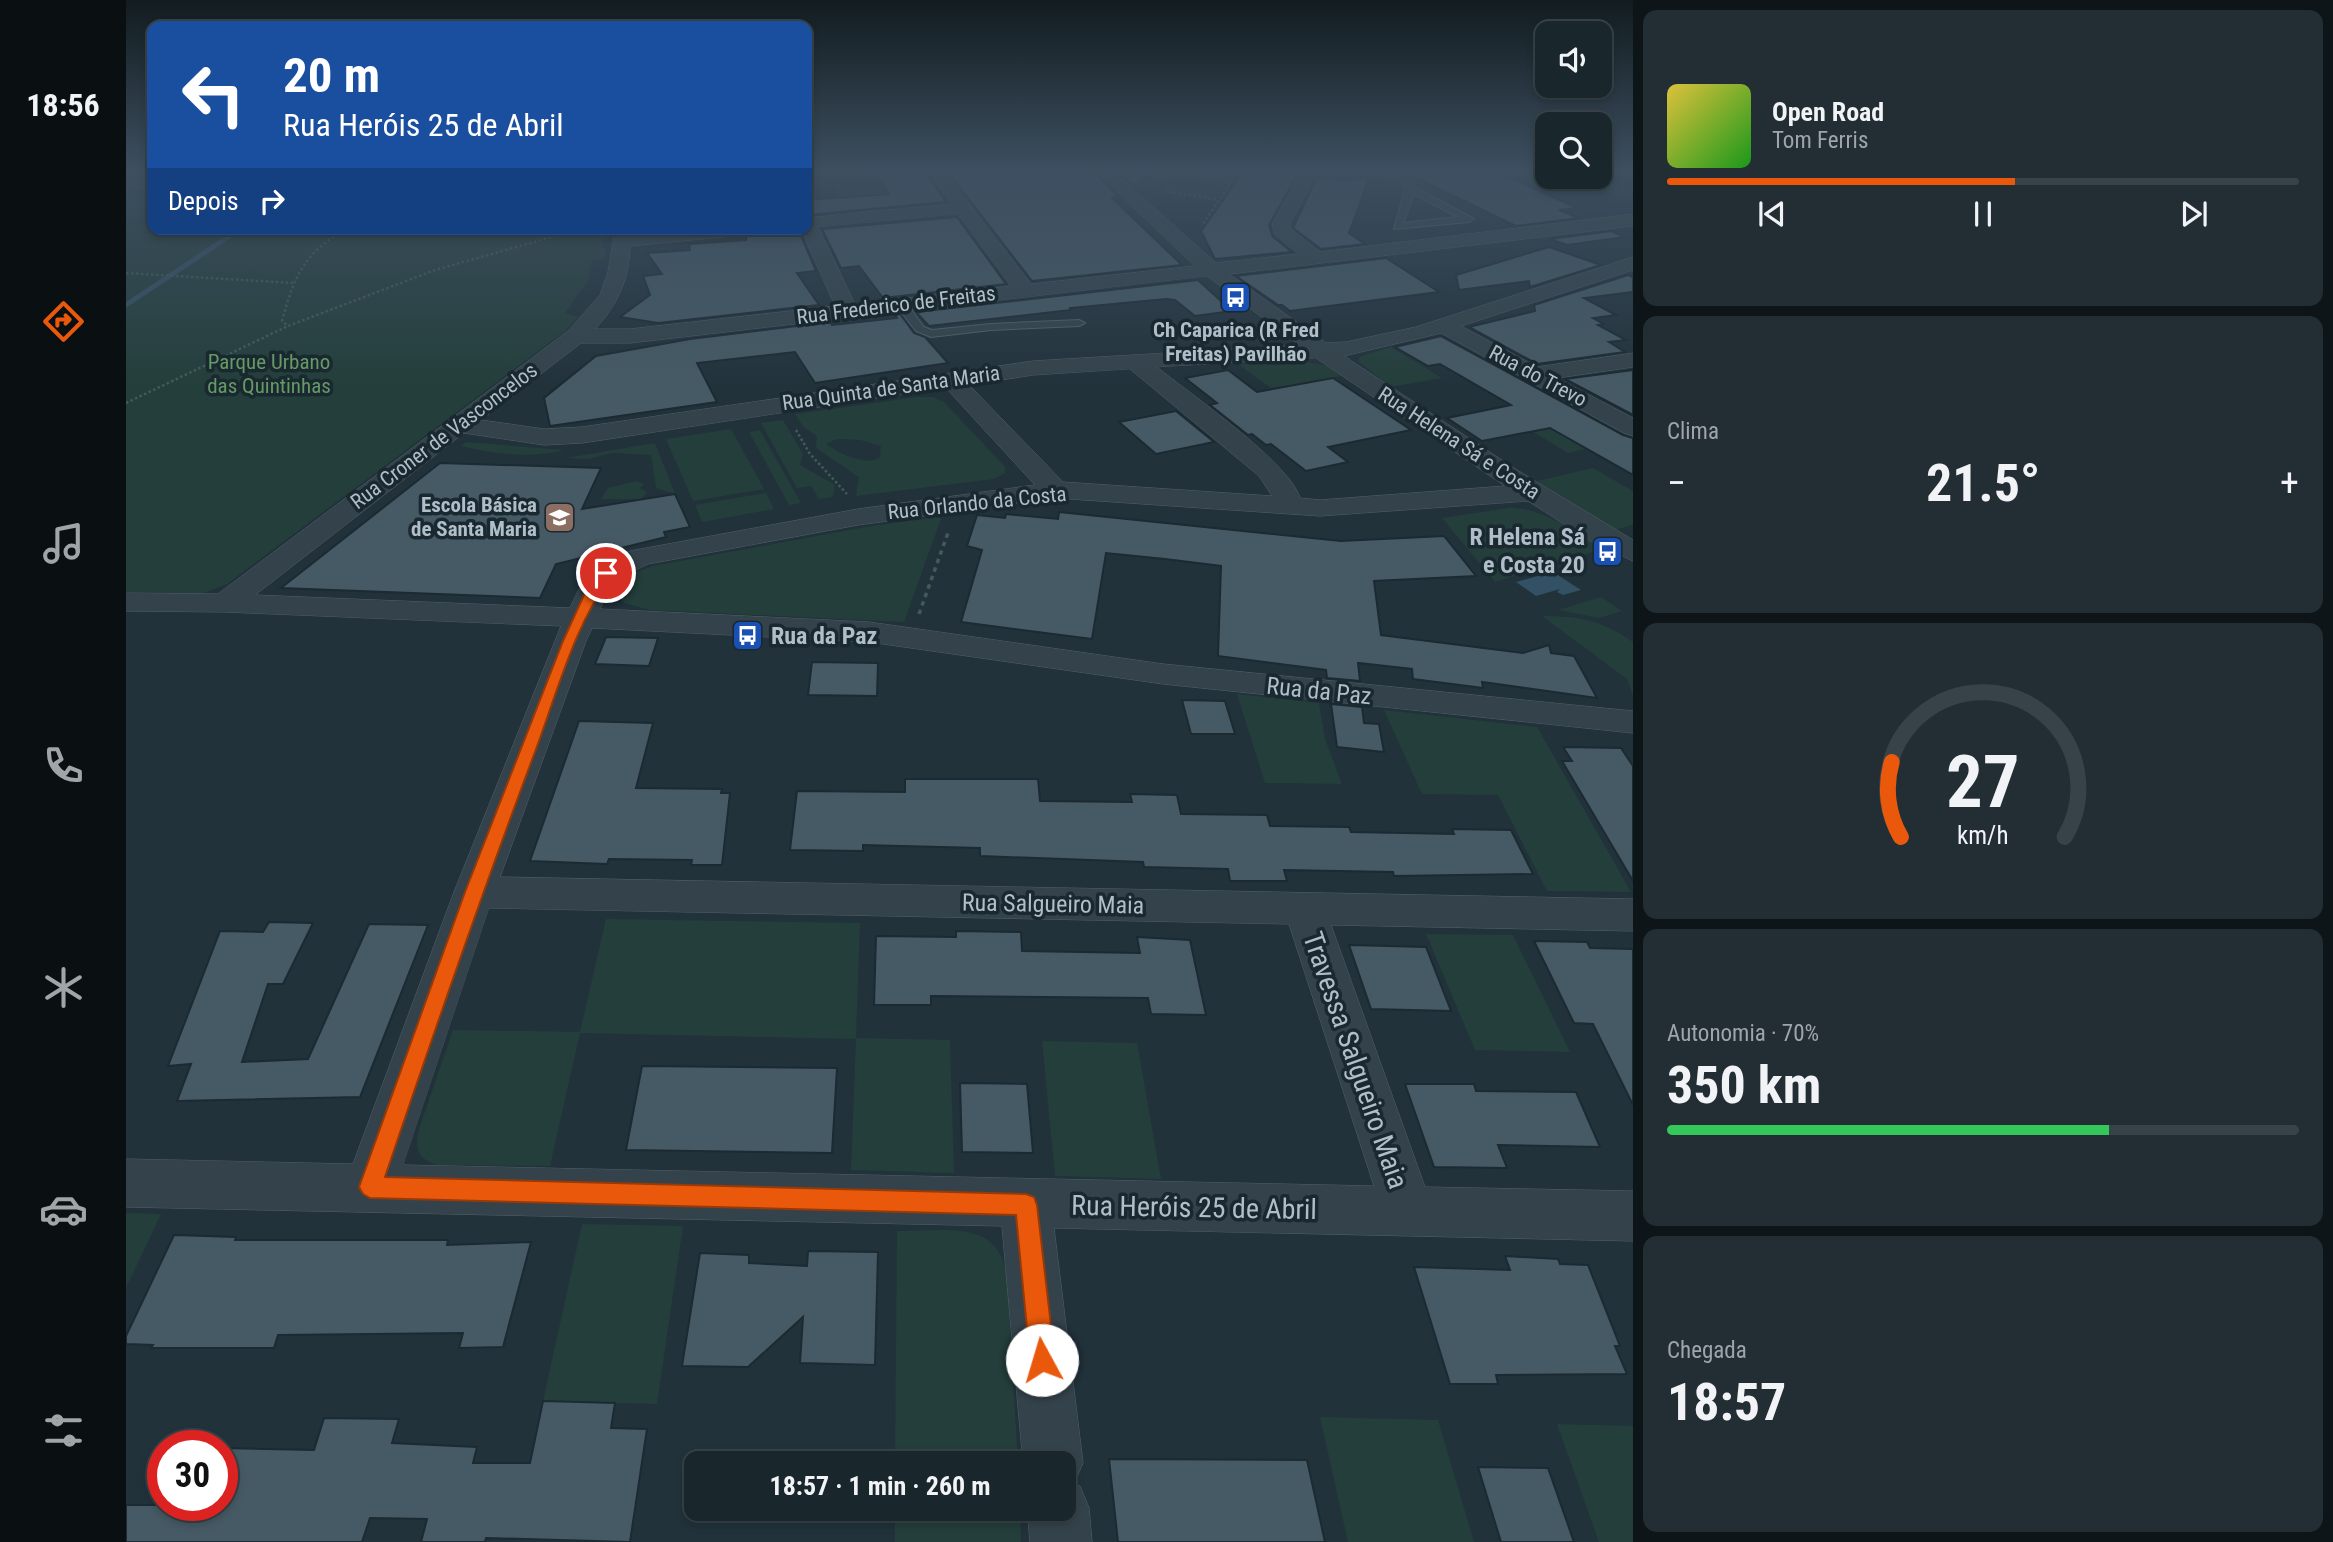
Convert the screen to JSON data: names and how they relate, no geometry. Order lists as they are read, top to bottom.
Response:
{
  "streets": {
    "street": [
      "Rua Frederico de Freitas",
      "Rua do Trevo",
      "Rua Quinta de Santa Maria",
      "Rua Croner de Vasconcelos",
      "Rua Helena Sá e Costa",
      "Rua Orlando da Costa",
      "Rua da Paz",
      "Rua Salgueiro Maia",
      "Travessa Salgueiro Maia",
      "Rua Heróis 25 de Abril"
    ]
  },
  "crossings": [
    ["Rua Frederico de Freitas", "Rua Croner de Vasconcelos"],
    ["Rua Frederico de Freitas", "Rua Helena Sá e Costa"],
    ["Rua do Trevo", "Rua Quinta de Santa Maria"],
    ["Rua Quinta de Santa Maria", "Rua Croner de Vasconcelos"],
    ["Rua Quinta de Santa Maria", "Rua Helena Sá e Costa"],
    ["Rua Croner de Vasconcelos", "Rua da Paz"],
    ["Rua Helena Sá e Costa", "Rua Orlando da Costa"],
    ["Rua Orlando da Costa", "Rua da Paz"],
    ["Rua Orlando da Costa", "Rua Salgueiro Maia"],
    ["Rua Orlando da Costa", "Rua Heróis 25 de Abril"],
    ["Rua Salgueiro Maia", "Travessa Salgueiro Maia"],
    ["Travessa Salgueiro Maia", "Rua Heróis 25 de Abril"]
  ],
  "parks": ["Parque Urbano das Quintinhas"],
  "places": {
    "bus stop": ["Ch Caparica (R Fred Freitas) Pavilhão", "R Helena Sá e Costa 20", "Rua da Paz"],
    "school or university": ["Escola Básica de Santa Maria"]
  },
  "page": {
    "tabs": "18:56",
    "turn": ["20 m", "Rua Heróis 25 de Abril"],
    "song": ["Open Road", "Tom Ferris"],
    "then": "Depois",
    "tile": [
      "Clima",
      ["Autonomia · 70%", "350 km"],
      ["Chegada", "18:57"]
    ],
    "heat": ["−", "21.5°", "+"],
    "limit": "30",
    "trip": "18:57 · 1 min · 260 m",
    "gauge": ["27", "km/h"]
  }
}
